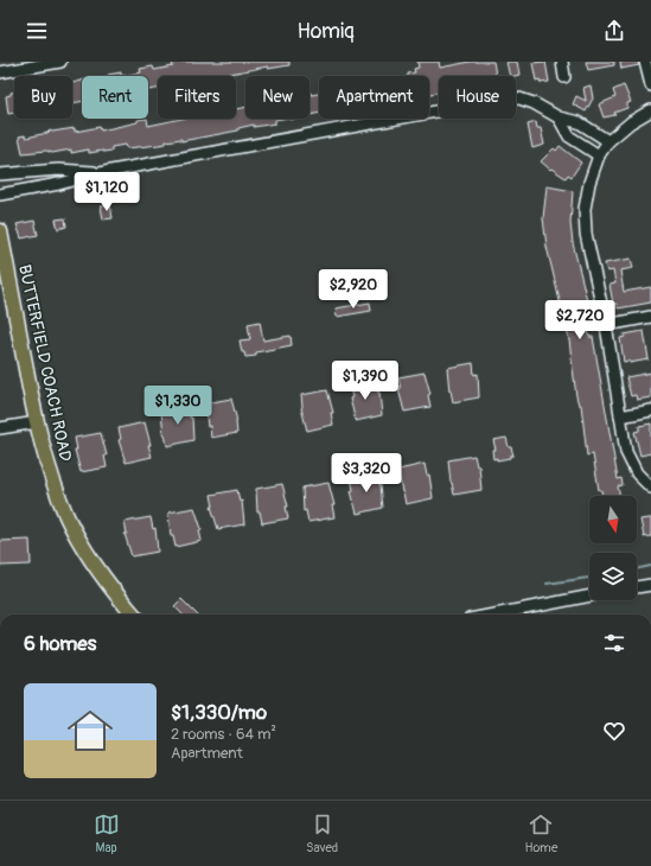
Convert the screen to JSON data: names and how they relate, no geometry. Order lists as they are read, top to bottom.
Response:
{
  "streets": {
    "main road": ["BUTTERFIELD COACH ROAD"]
  },
  "north": "bottom",
  "page": {
    "header": "Homiq",
    "chip": [
      "Buy",
      "Rent",
      "Filters",
      "New",
      "Apartment",
      "House"
    ],
    "price": [
      "$1,120",
      "$2,920",
      "$2,720",
      "$1,390",
      "$1,330",
      "$3,320"
    ],
    "heading": "6 homes",
    "list": [
      {
        "name": "$1,330/mo",
        "note": "2 rooms · 64 m² · Apartment"
      }
    ],
    "tabs": ["Map", "Saved", "Home"]
  }
}
